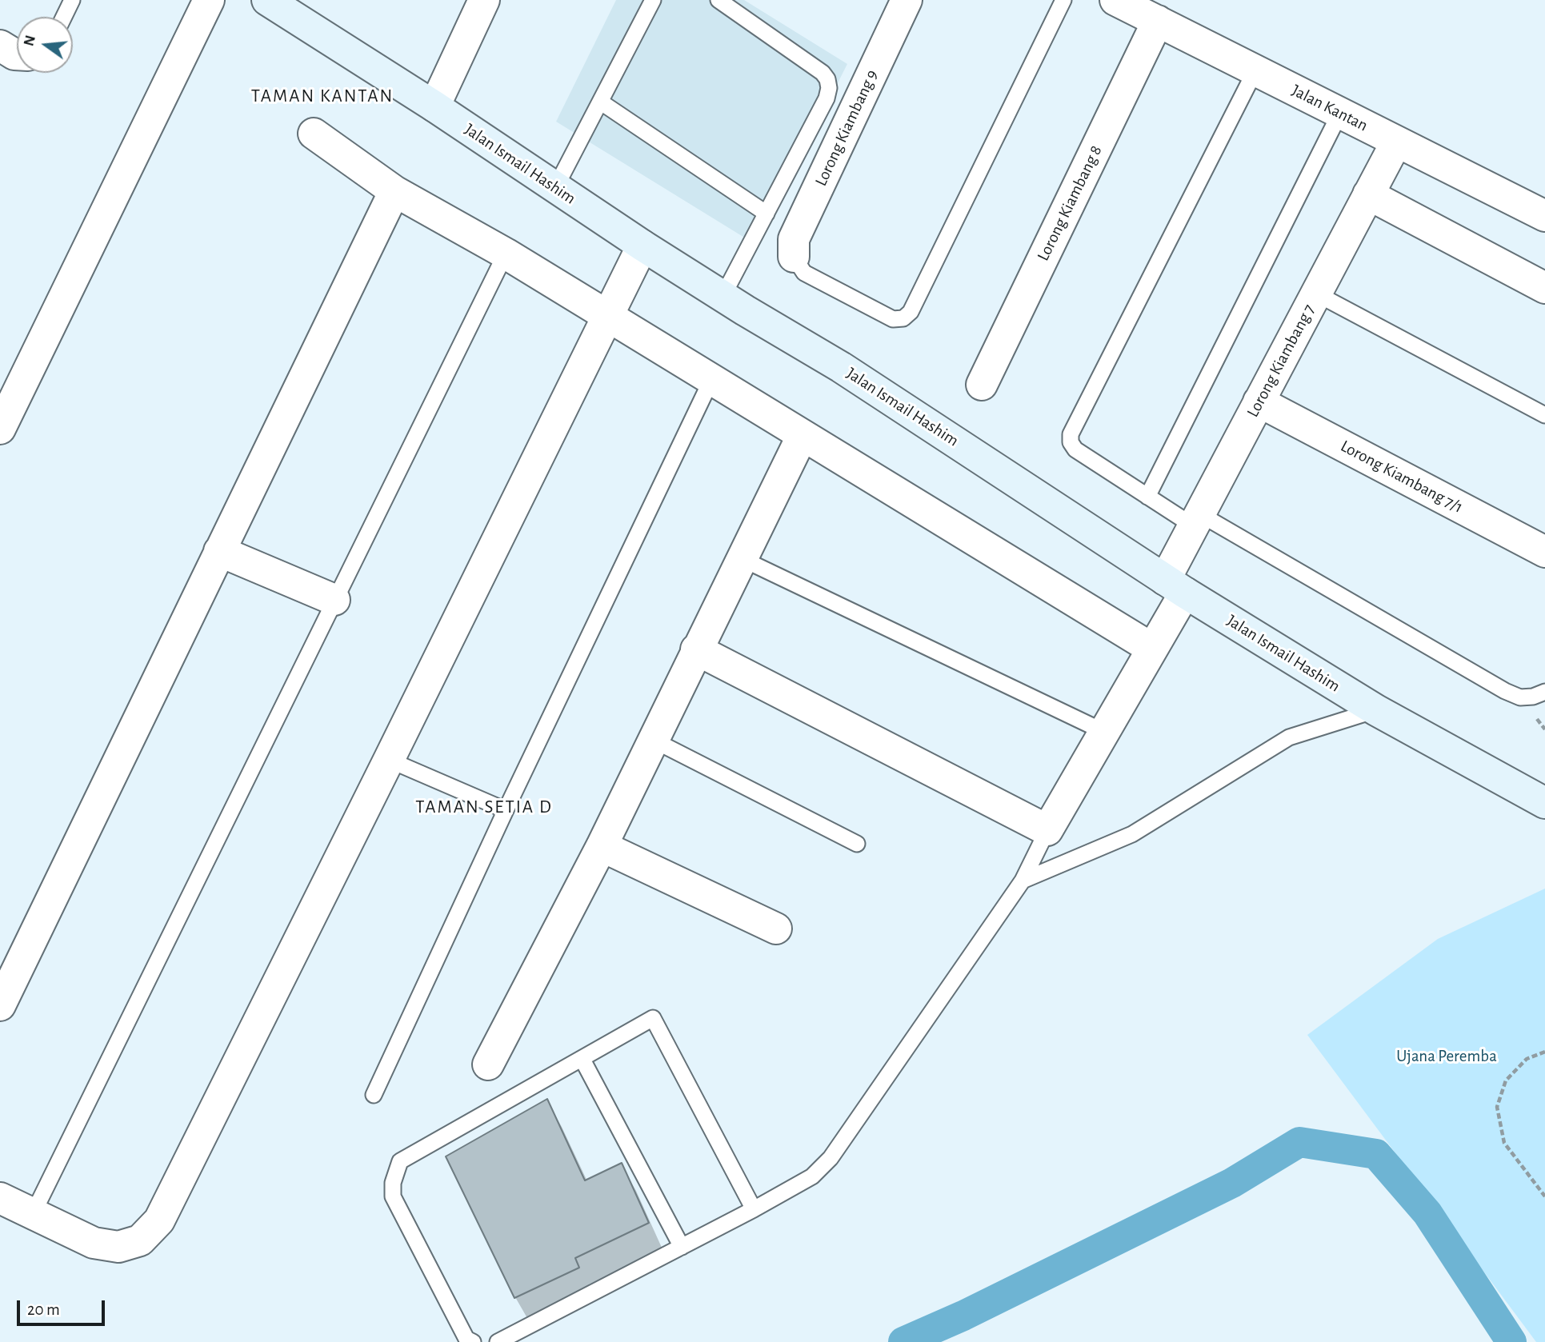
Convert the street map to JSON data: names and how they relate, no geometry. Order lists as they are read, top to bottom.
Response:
{
  "streets": {
    "street": [
      "Jalan Kantan",
      "Lorong Kiambang 9",
      "Jalan Ismail Hashim",
      "Lorong Kiambang 8",
      "Lorong Kiambang 7",
      "Lorong Kiambang 7/1"
    ]
  },
  "crossings": [
    ["Jalan Kantan", "Lorong Kiambang 8"],
    ["Jalan Kantan", "Lorong Kiambang 7"],
    ["Jalan Ismail Hashim", "Lorong Kiambang 7"],
    ["Lorong Kiambang 7", "Lorong Kiambang 7/1"]
  ],
  "districts": ["TAMAN KANTAN", "TAMAN SETIA D"],
  "parks": ["Ujana Peremba"],
  "scale_bar": "20 m",
  "north": "left"
}
